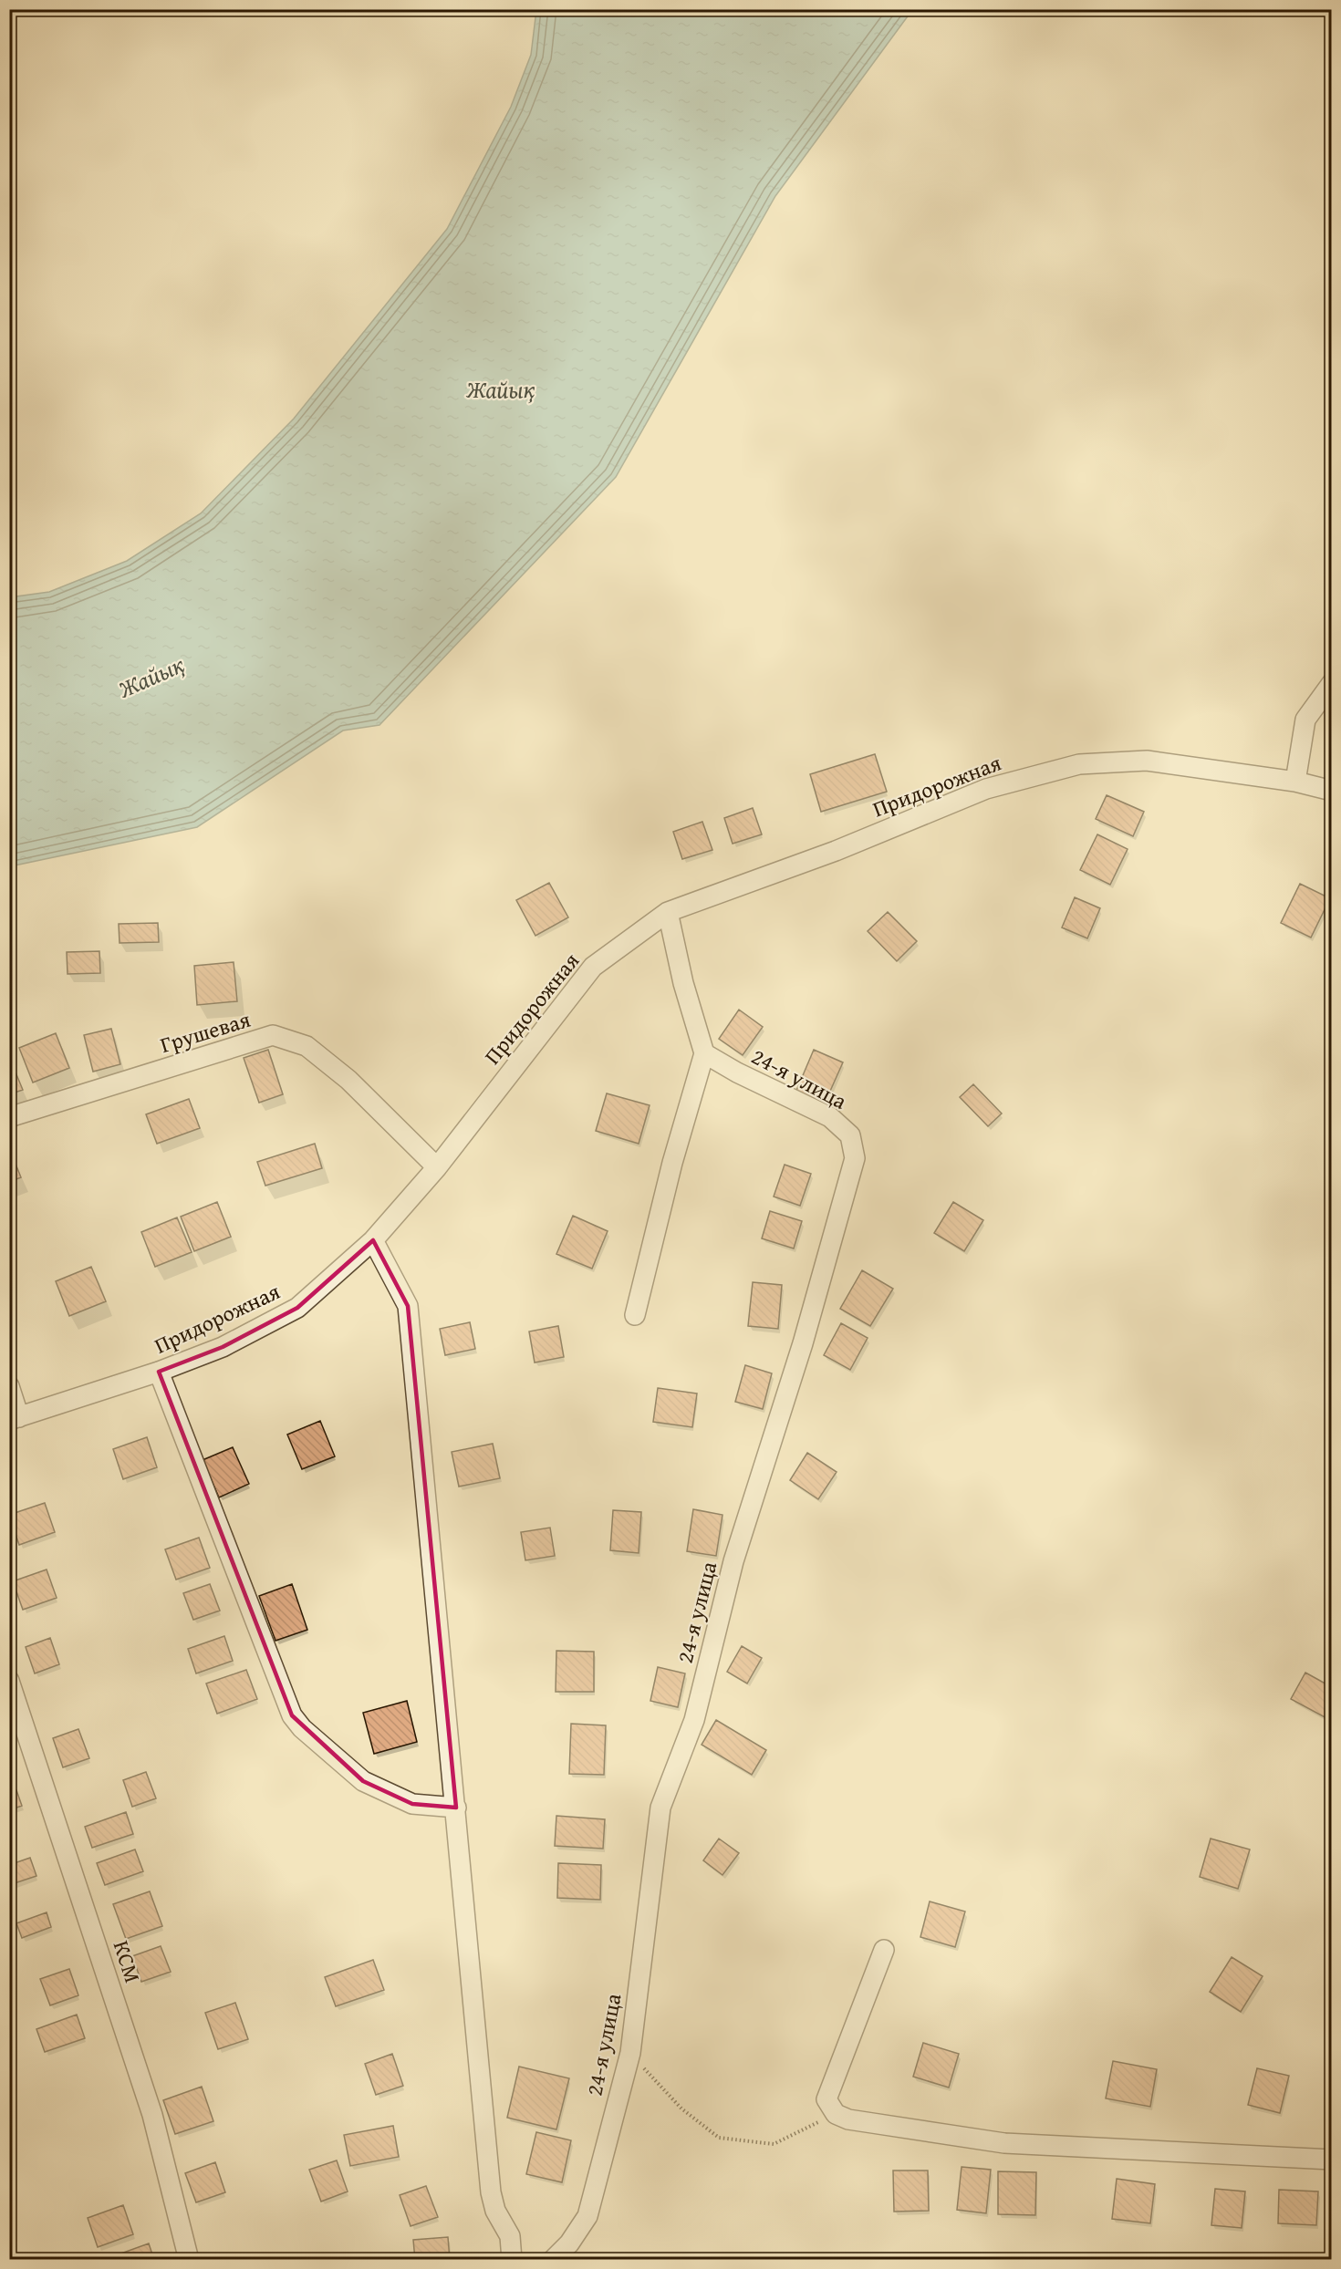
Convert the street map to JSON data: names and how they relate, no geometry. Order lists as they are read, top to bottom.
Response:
{
  "streets": {
    "street": [
      "Придорожная",
      "Грушевая",
      "24-я улица",
      "КСМ"
    ]
  },
  "crossings": [
    ["Придорожная", "Грушевая"]
  ],
  "water": ["Жайық"]
}
